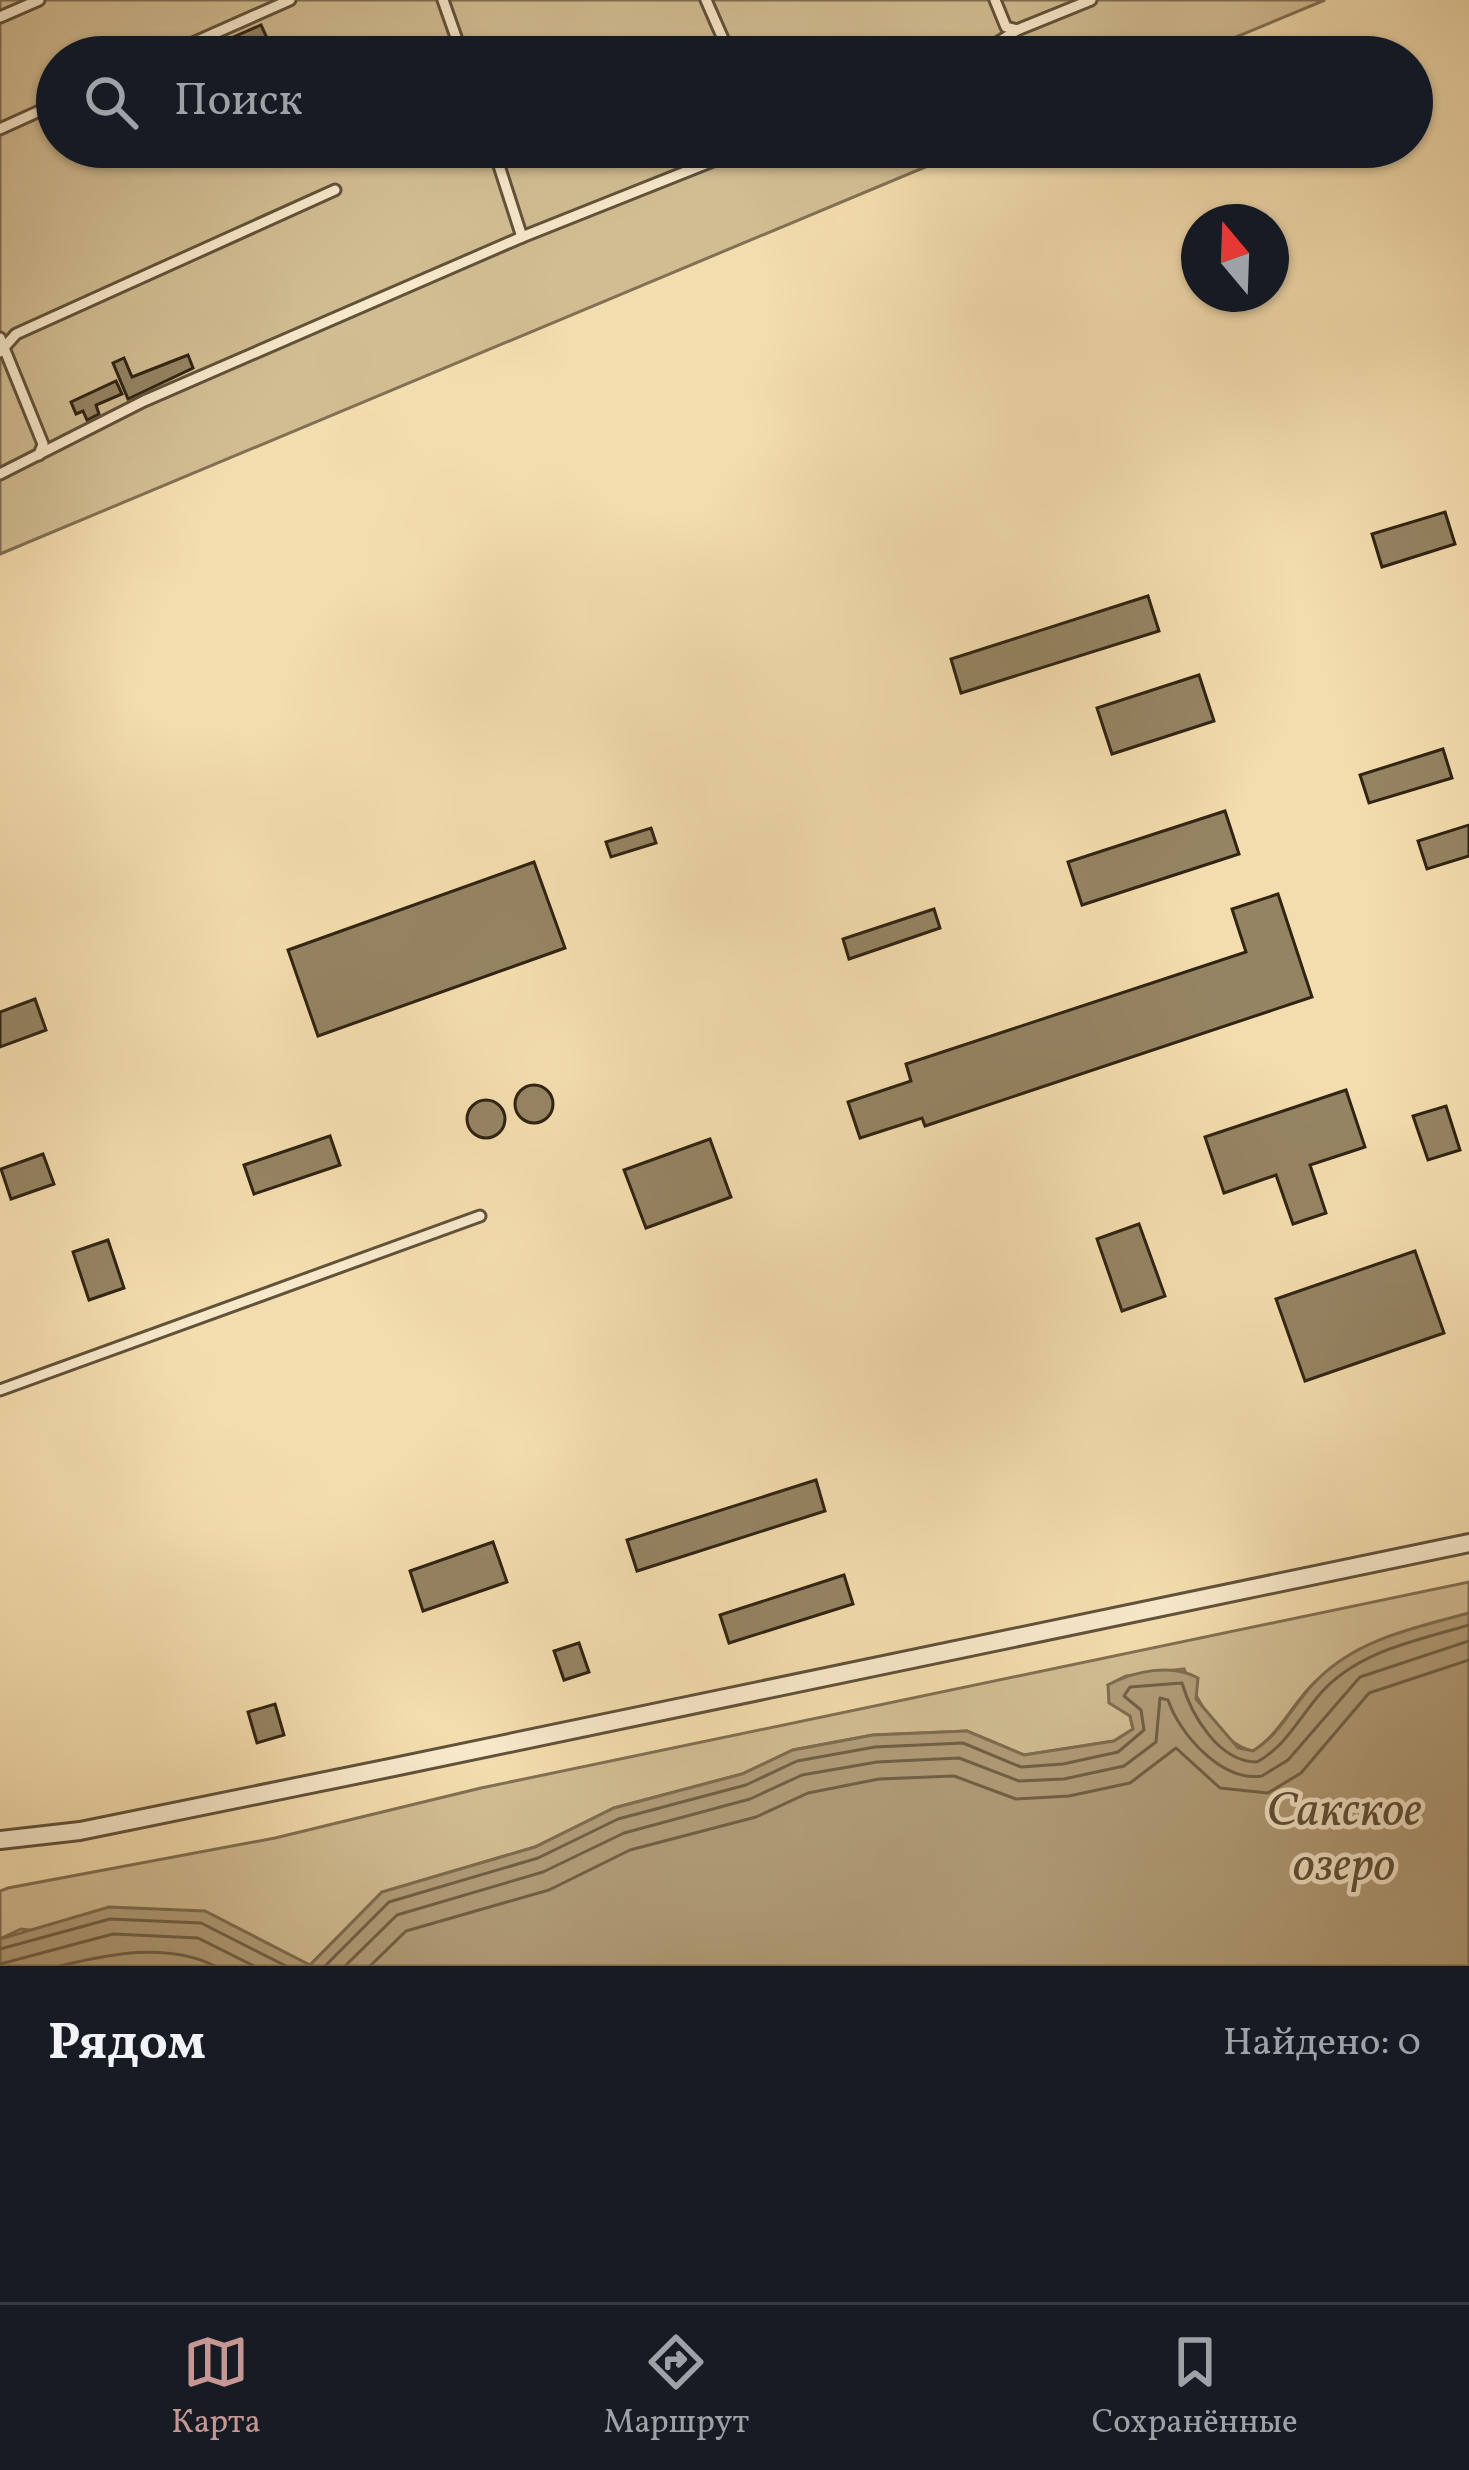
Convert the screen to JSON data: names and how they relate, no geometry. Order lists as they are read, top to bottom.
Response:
{
  "water": ["Сакское озеро"],
  "north": "top",
  "page": {
    "search": "Поиск",
    "heading": ["Рядом", "Найдено: 0"],
    "nav": ["Карта", "Маршрут", "Сохранённые"]
  }
}
